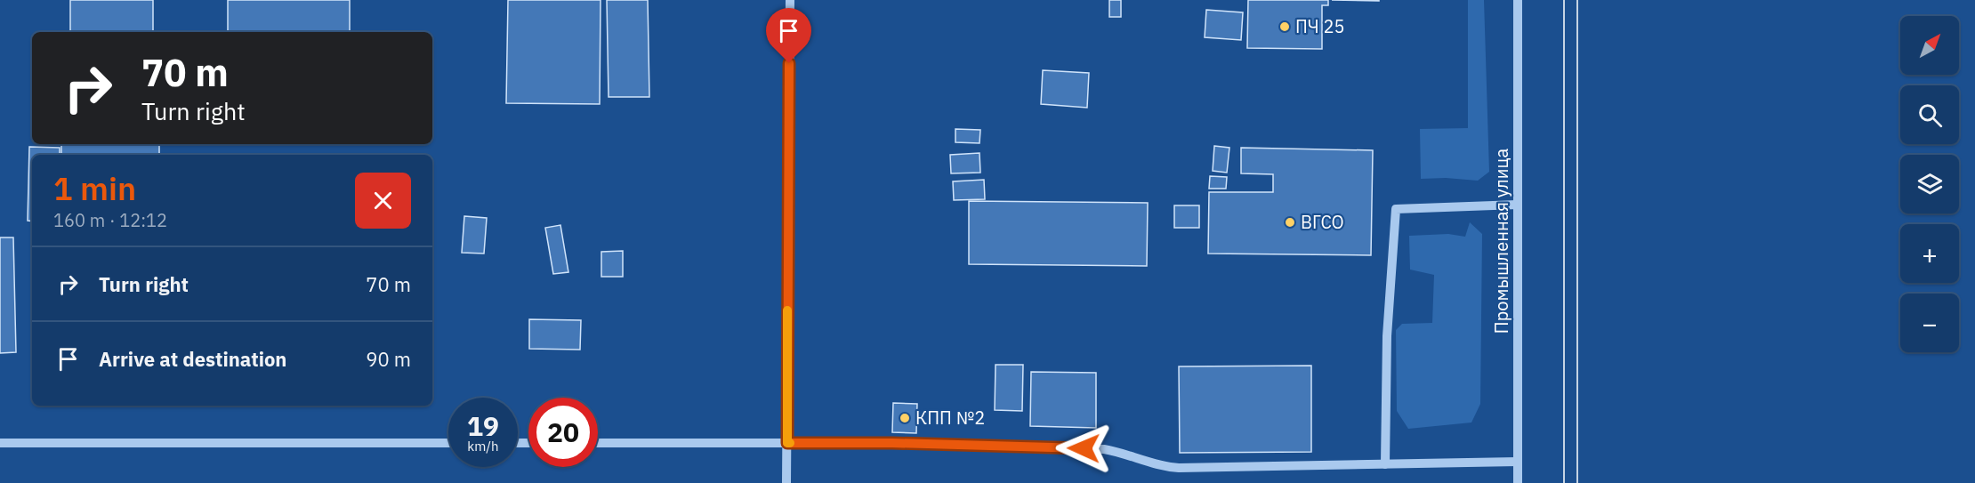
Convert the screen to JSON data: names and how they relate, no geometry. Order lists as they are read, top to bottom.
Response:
{
  "streets": {
    "street": ["Промышленная улица"]
  },
  "places": ["ПЧ 25", "ВГСО", "КПП №2"],
  "north": "top right",
  "page": {
    "map_buttons": ["+", "−"],
    "turn": ["70 m", "Turn right"],
    "heading": ["1 min", "160 m · 12:12"],
    "list": [
      {
        "name": "Turn right",
        "value": "70 m"
      },
      {
        "name": "Arrive at destination",
        "value": "90 m"
      }
    ],
    "speed": "19 km/h",
    "limit": "20"
  }
}
